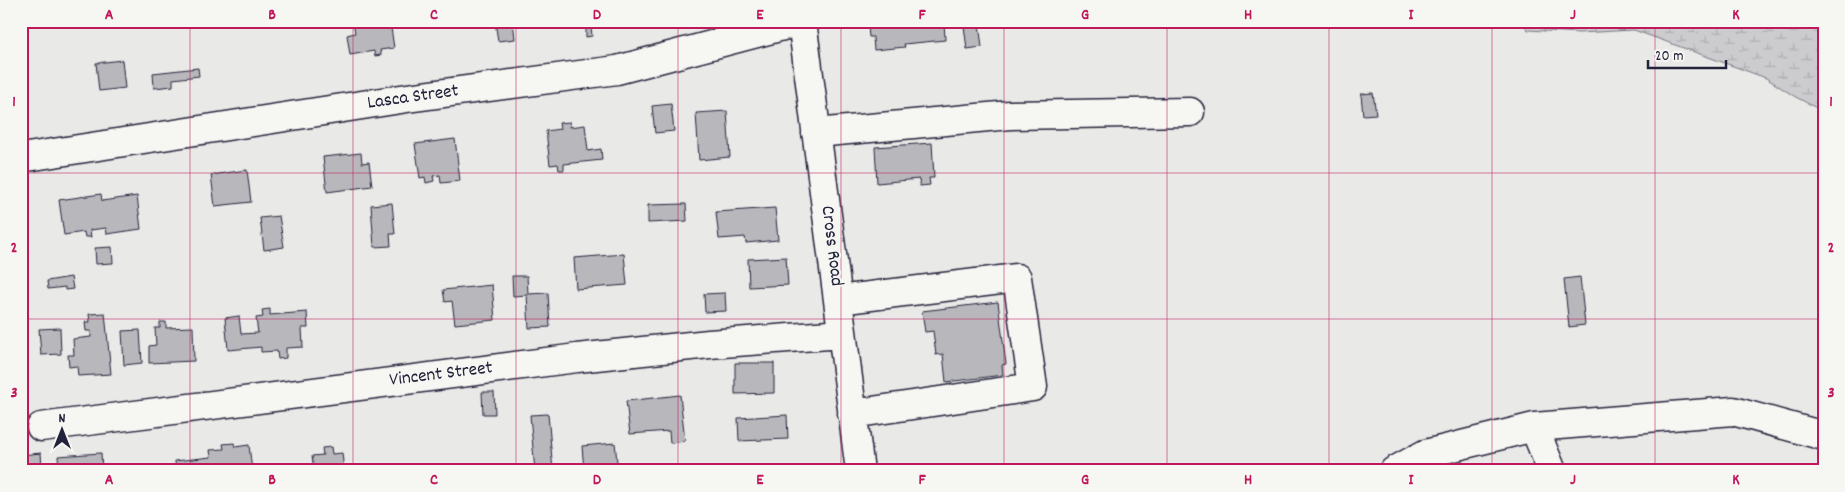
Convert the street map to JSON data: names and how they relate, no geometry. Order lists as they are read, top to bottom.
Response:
{
  "streets": {
    "street": ["Lasca Street", "Cross Road", "Vincent Street"]
  },
  "crossings": [
    ["Lasca Street", "Cross Road"],
    ["Cross Road", "Vincent Street"]
  ],
  "scale_bar": "20 m",
  "north": "top",
  "grid": {
    "columns": [
      "A",
      "B",
      "C",
      "D",
      "E",
      "F",
      "G",
      "H",
      "I",
      "J",
      "K"
    ],
    "rows": ["1", "2", "3"]
  }
}
